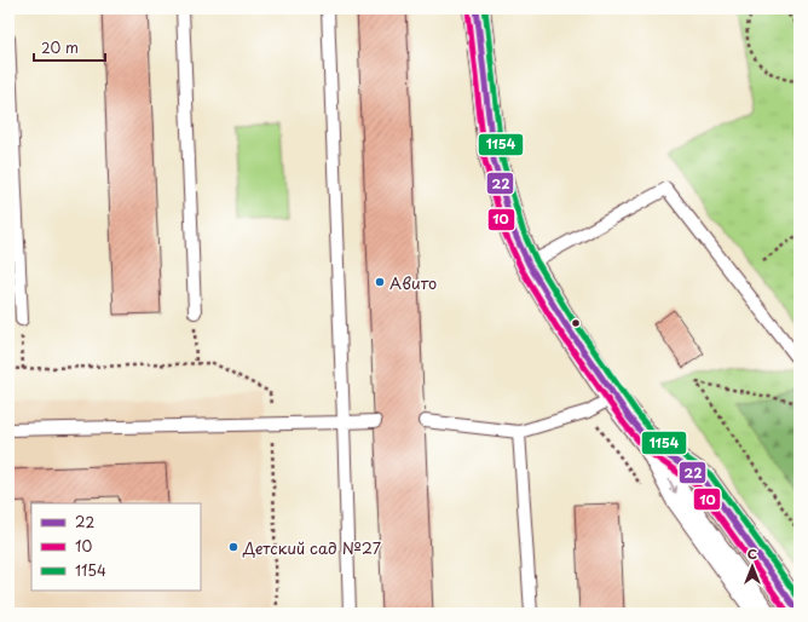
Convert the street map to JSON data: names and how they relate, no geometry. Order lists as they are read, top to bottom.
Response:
{
  "places": ["Авито", "Детский сад №27"],
  "lines": ["transit line 22", "transit line 1154", "transit line 10"],
  "legend": ["22", "10", "1154"],
  "scale_bar": "20 m",
  "north": "top"
}
